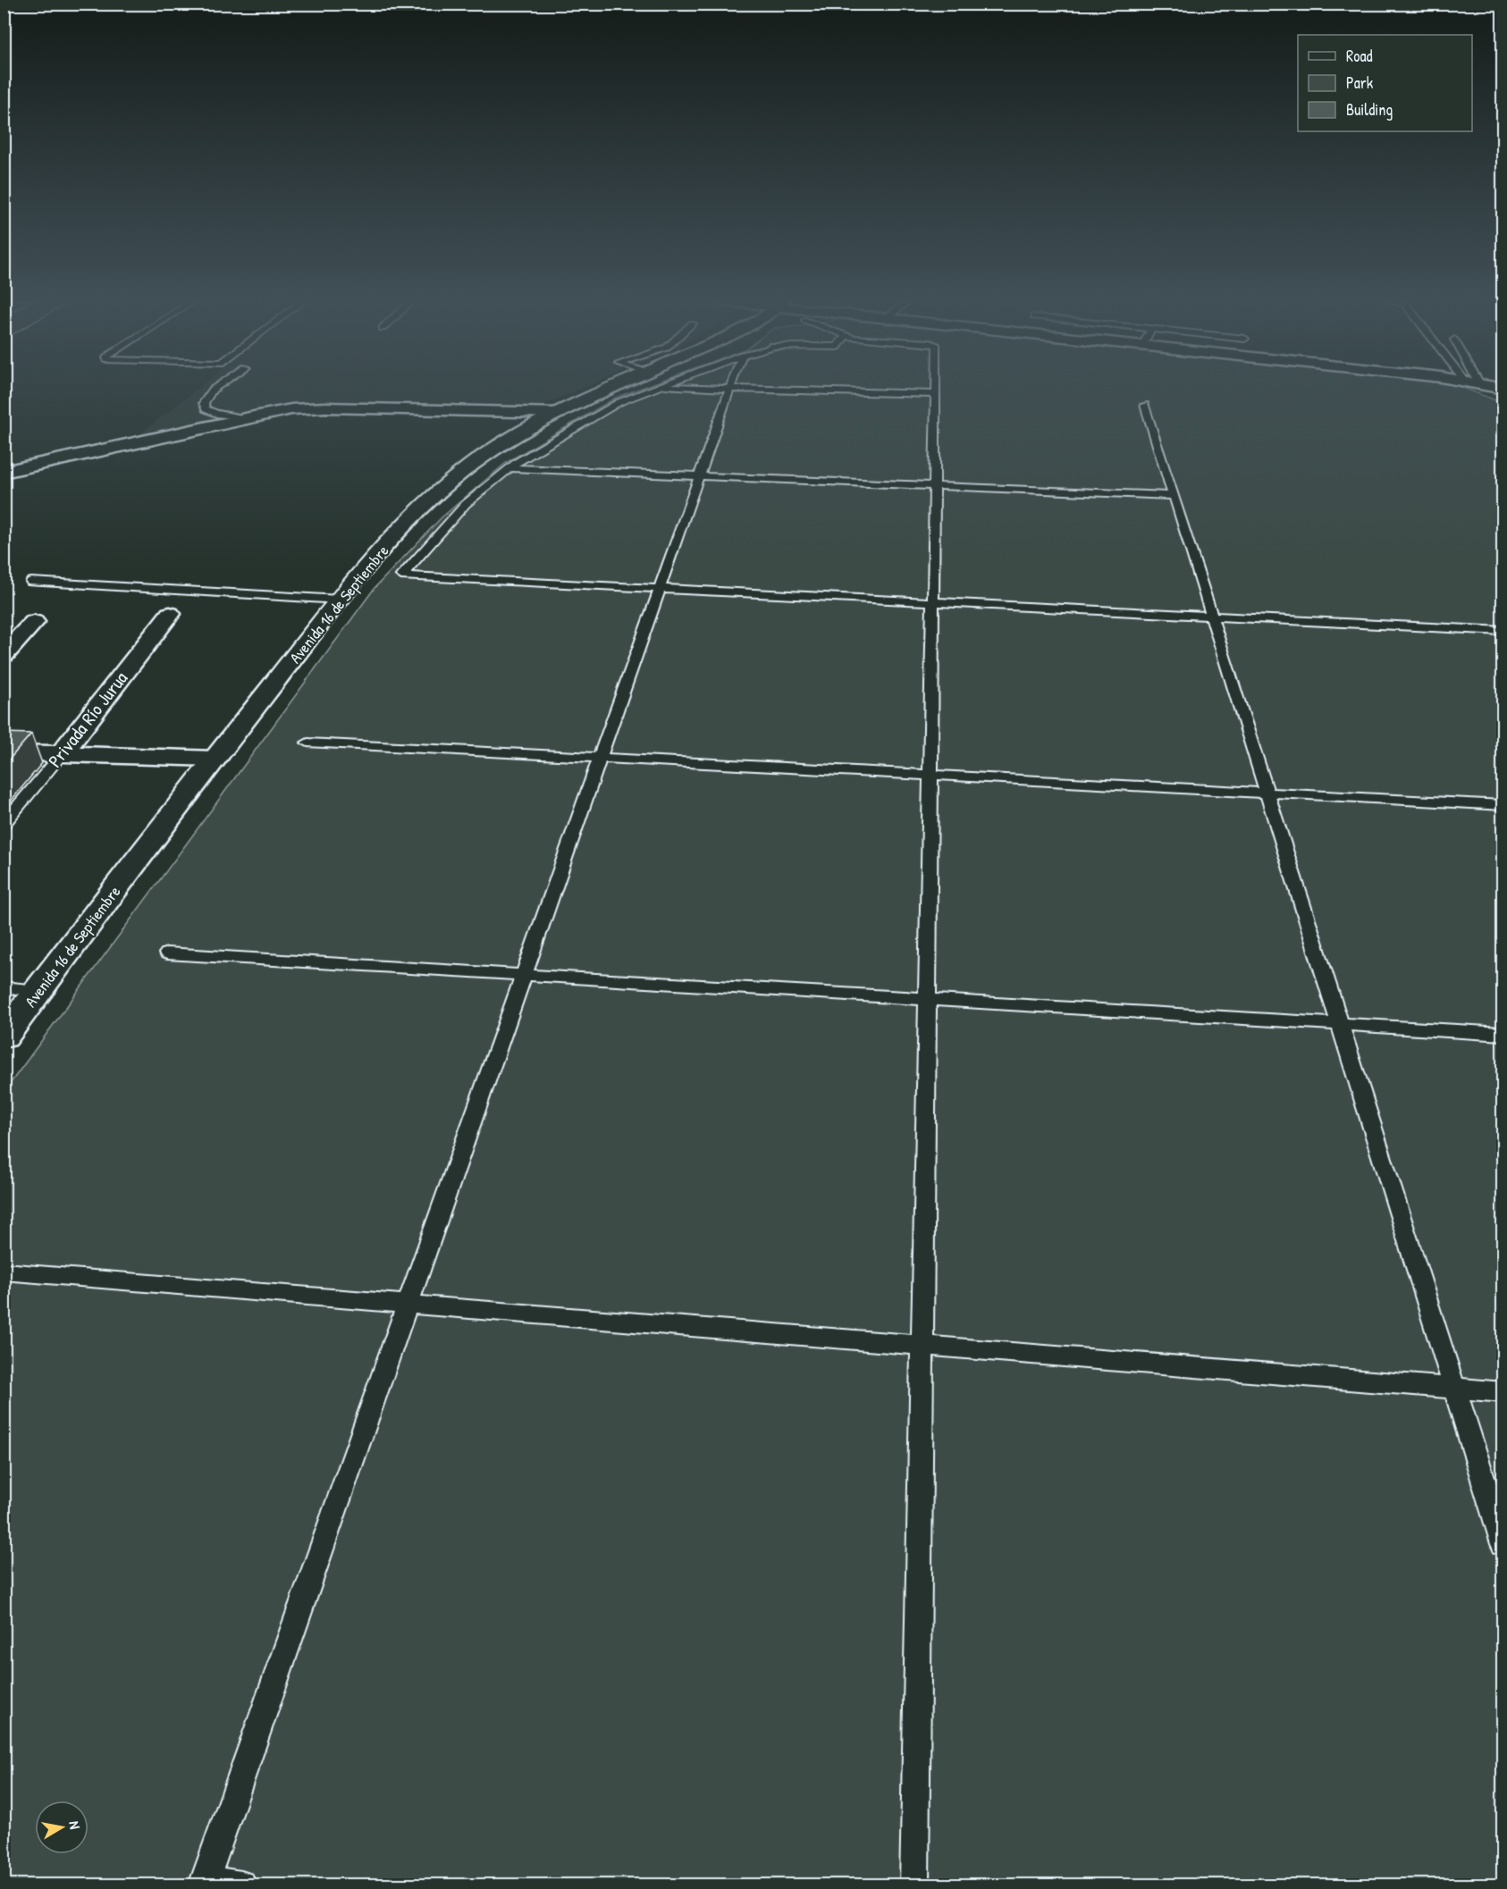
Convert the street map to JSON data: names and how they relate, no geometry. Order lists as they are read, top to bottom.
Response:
{
  "streets": {
    "main road": ["Avenida 16 de Septiembre", "Privada Río Jurua"]
  },
  "legend": ["Road", "Park", "Building"],
  "north": "right"
}
